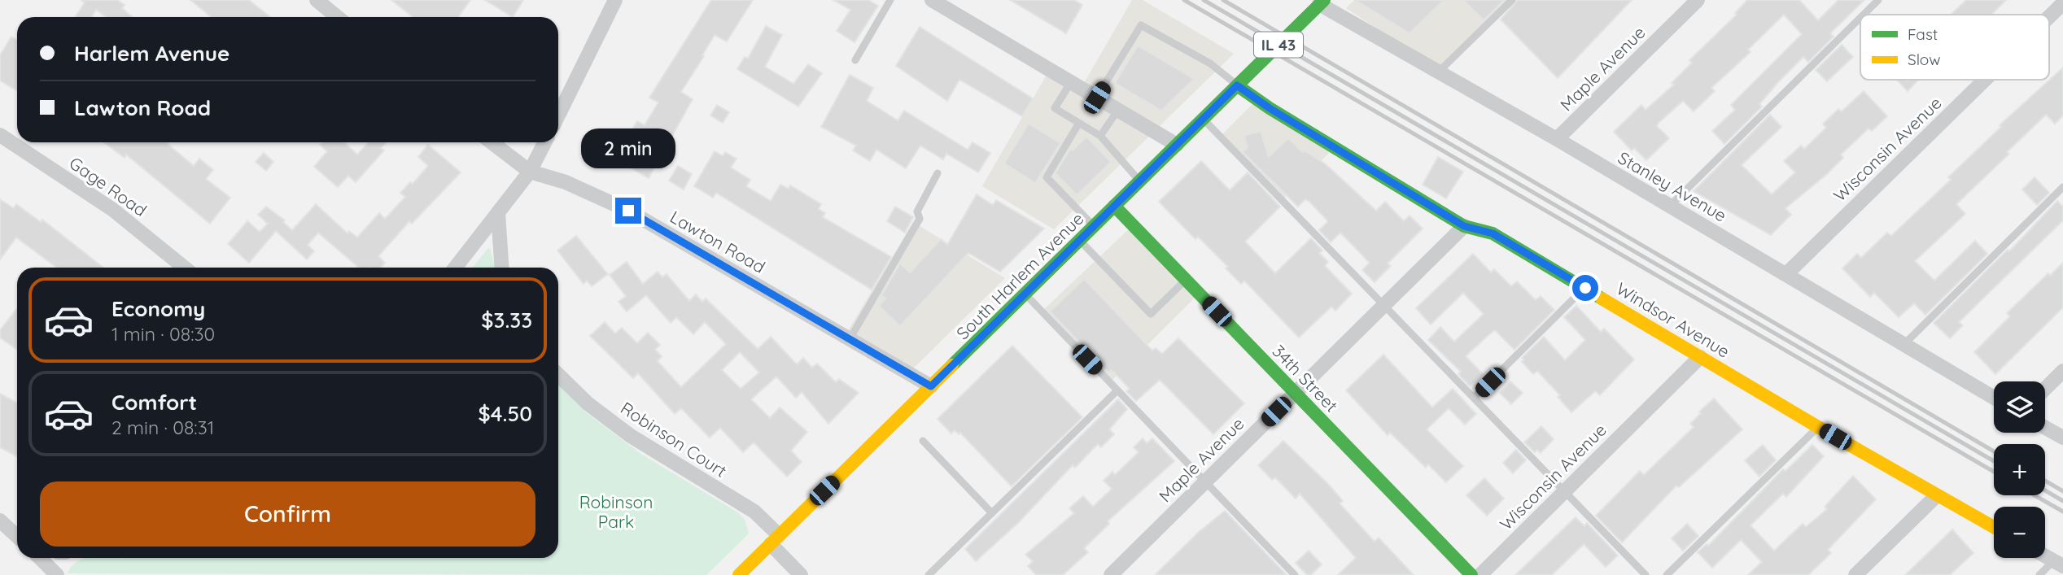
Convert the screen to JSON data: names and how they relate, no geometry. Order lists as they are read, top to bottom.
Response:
{
  "streets": {
    "street": [
      "IL 43",
      "Maple Avenue",
      "Wisconsin Avenue",
      "Gage Road",
      "Stanley Avenue",
      "Lawton Road",
      "South Harlem Avenue",
      "Windsor Avenue",
      "34th Street",
      "Robinson Court"
    ]
  },
  "crossings": [
    ["Maple Avenue", "Stanley Avenue"],
    ["Maple Avenue", "Windsor Avenue"],
    ["Maple Avenue", "34th Street"],
    ["Wisconsin Avenue", "Stanley Avenue"],
    ["Wisconsin Avenue", "Windsor Avenue"],
    ["Stanley Avenue", "South Harlem Avenue"],
    ["Lawton Road", "South Harlem Avenue"],
    ["South Harlem Avenue", "Windsor Avenue"],
    ["South Harlem Avenue", "34th Street"],
    ["South Harlem Avenue", "Robinson Court"]
  ],
  "parks": ["Robinson Park"],
  "legend": ["Fast", "Slow"],
  "page": {
    "banner": ["Harlem Avenue", "Lawton Road"],
    "bubble": "2 min",
    "list": [
      {
        "name": "Economy",
        "note": "1 min · 08:30",
        "value": "$3.33"
      },
      {
        "name": "Comfort",
        "note": "2 min · 08:31",
        "value": "$4.50"
      }
    ],
    "map_buttons": ["+", "−"],
    "buttons": "Confirm"
  }
}
